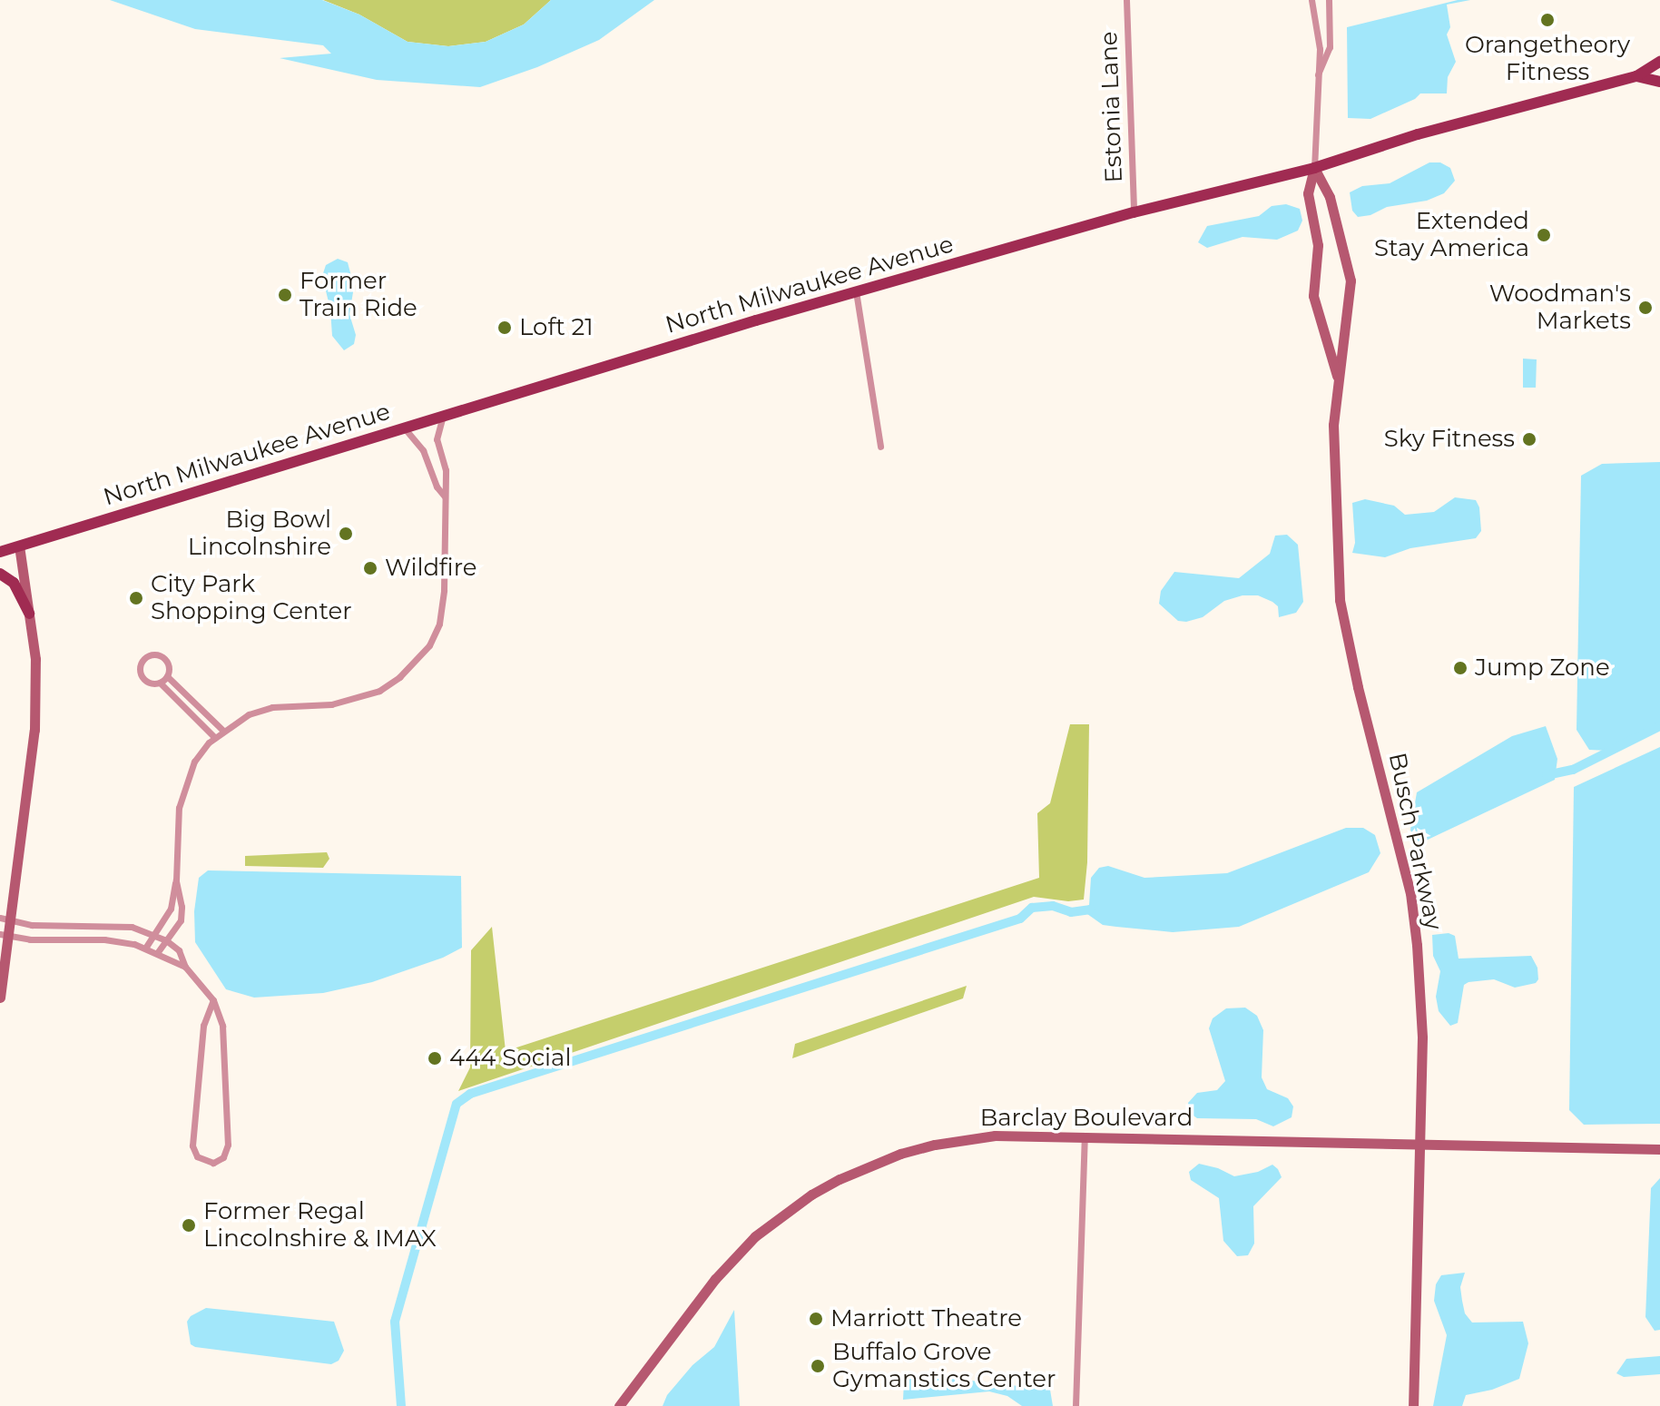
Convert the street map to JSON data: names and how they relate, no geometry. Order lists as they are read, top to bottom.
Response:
{
  "streets": {
    "main road": ["North Milwaukee Avenue"],
    "street": ["Estonia Lane", "Busch Parkway", "Barclay Boulevard"]
  },
  "crossings": [
    ["Estonia Lane", "North Milwaukee Avenue"],
    ["North Milwaukee Avenue", "Busch Parkway"],
    ["Busch Parkway", "Barclay Boulevard"]
  ],
  "places": [
    "Orangetheory Fitness",
    "Extended Stay America",
    "Former Train Ride",
    "Woodman's Markets",
    "Loft 21",
    "Sky Fitness",
    "Big Bowl Lincolnshire",
    "Wildfire",
    "City Park Shopping Center",
    "Jump Zone",
    "444 Social",
    "Former Regal Lincolnshire & IMAX",
    "Marriott Theatre",
    "Buffalo Grove Gymanstics Center"
  ]
}
